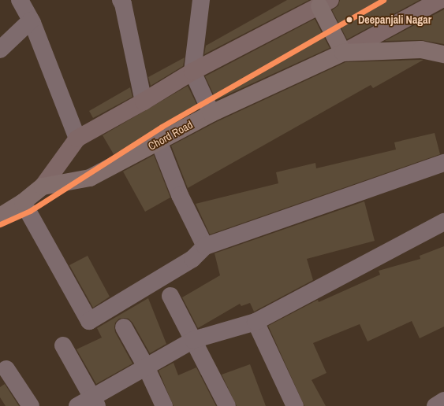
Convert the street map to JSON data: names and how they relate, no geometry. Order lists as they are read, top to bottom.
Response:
{
  "streets": {
    "highway": ["Chord Road"]
  },
  "places": ["Deepanjali Nagar"]
}
